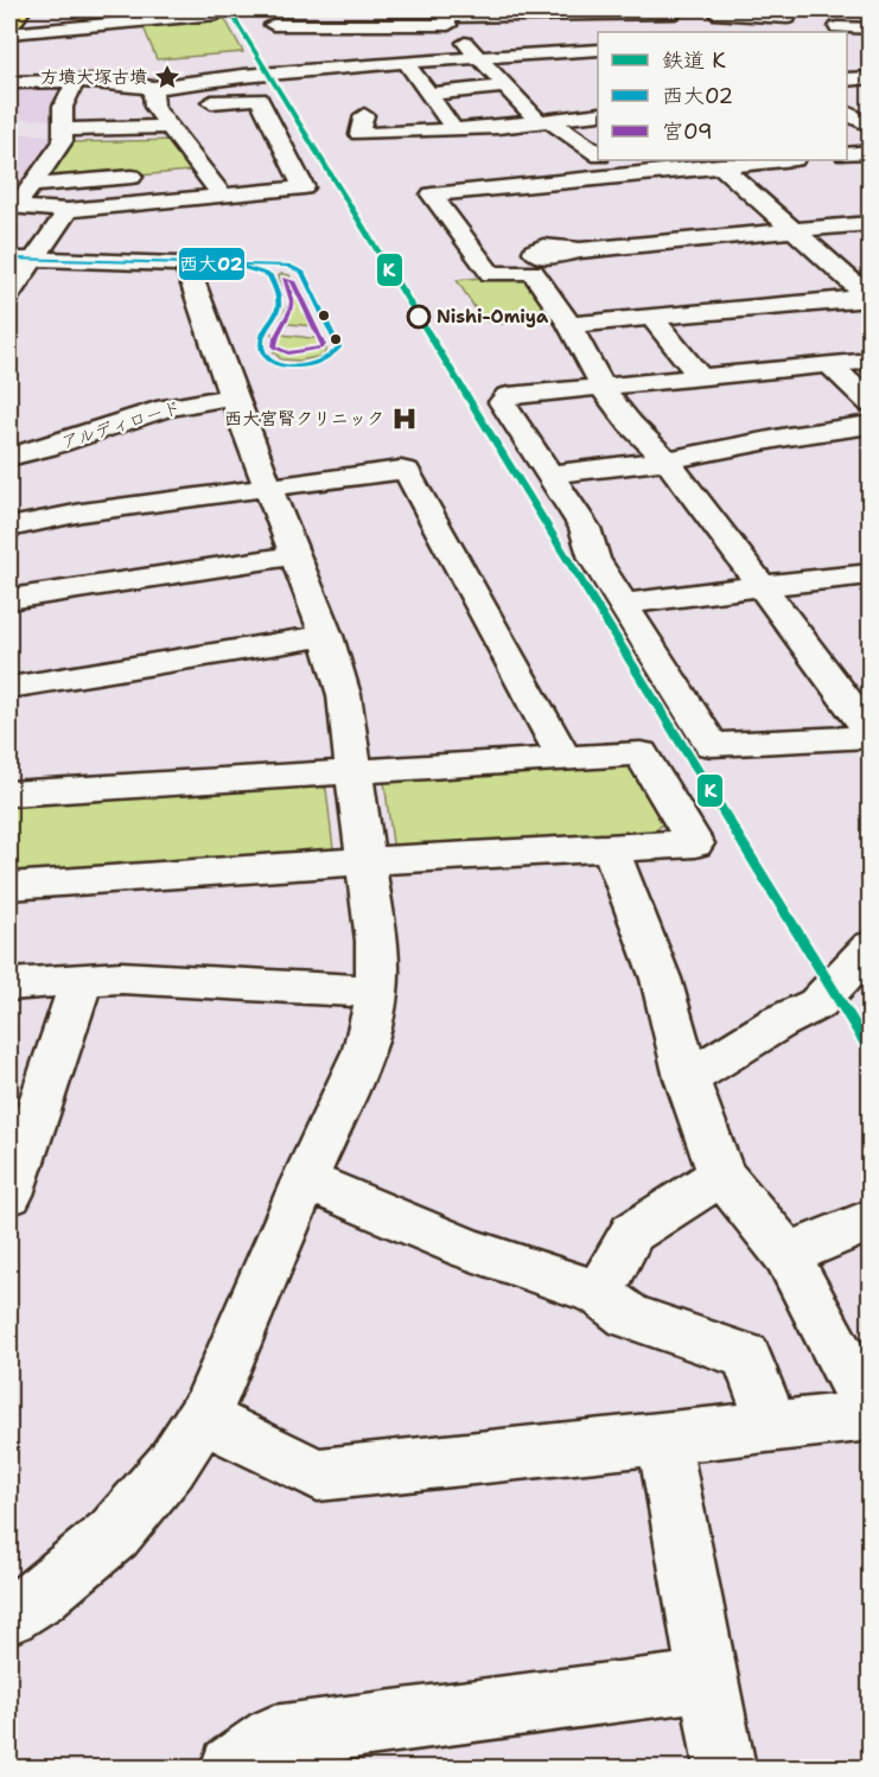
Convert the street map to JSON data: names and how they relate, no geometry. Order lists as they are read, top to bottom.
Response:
{
  "streets": {
    "street": ["アルディロード"]
  },
  "places": {
    "place": ["方墳大塚古墳"],
    "other": ["Nishi-Omiya"],
    "hospital": ["西大宮腎クリニック"]
  },
  "lines": ["rail line K", "transit line 西大02", "transit line 宮09"],
  "legend": ["鉄道 K", "西大02", "宮09"]
}
